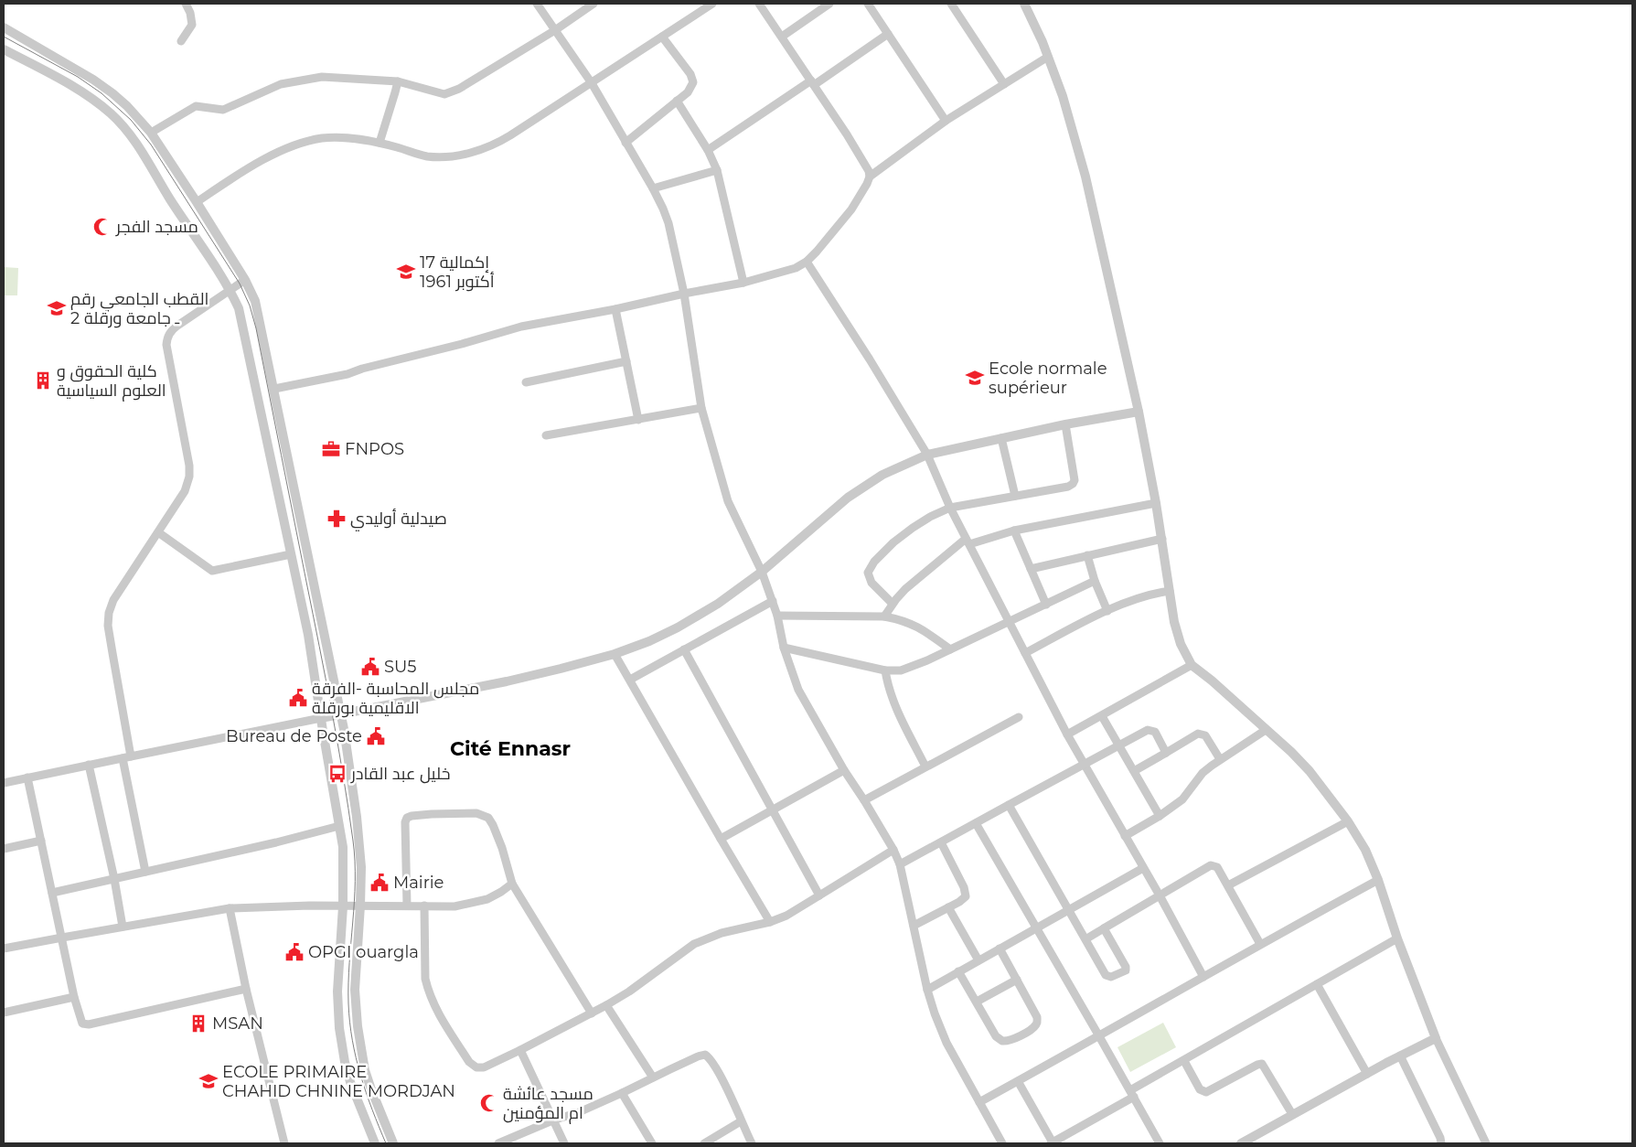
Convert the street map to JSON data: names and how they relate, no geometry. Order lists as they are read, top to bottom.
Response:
{
  "districts": ["Cité Ennasr"],
  "places": {
    "mosque": ["مسجد الفجر", "مسجد عائشة ام المؤمنين"],
    "school or university": [
      "إكمالية 17 أكتوبر 1961",
      "القطب الجامعي رقم 2 ـ جامعة ورقلة",
      "Ecole normale supérieur",
      "ECOLE PRIMAIRE CHAHID CHNINE MORDJAN"
    ],
    "building": ["كلية الحقوق و العلوم السياسية", "MSAN"],
    "office": ["FNPOS"],
    "pharmacy": ["صيدلية أوليدي"],
    "public building": [
      "SU5",
      "مجلس المحاسبة -الفرقة الاقليمية بورقلة",
      "Bureau de Poste",
      "Mairie",
      "OPGI ouargla"
    ],
    "bus stop": ["خليل عبد القادر"]
  }
}
